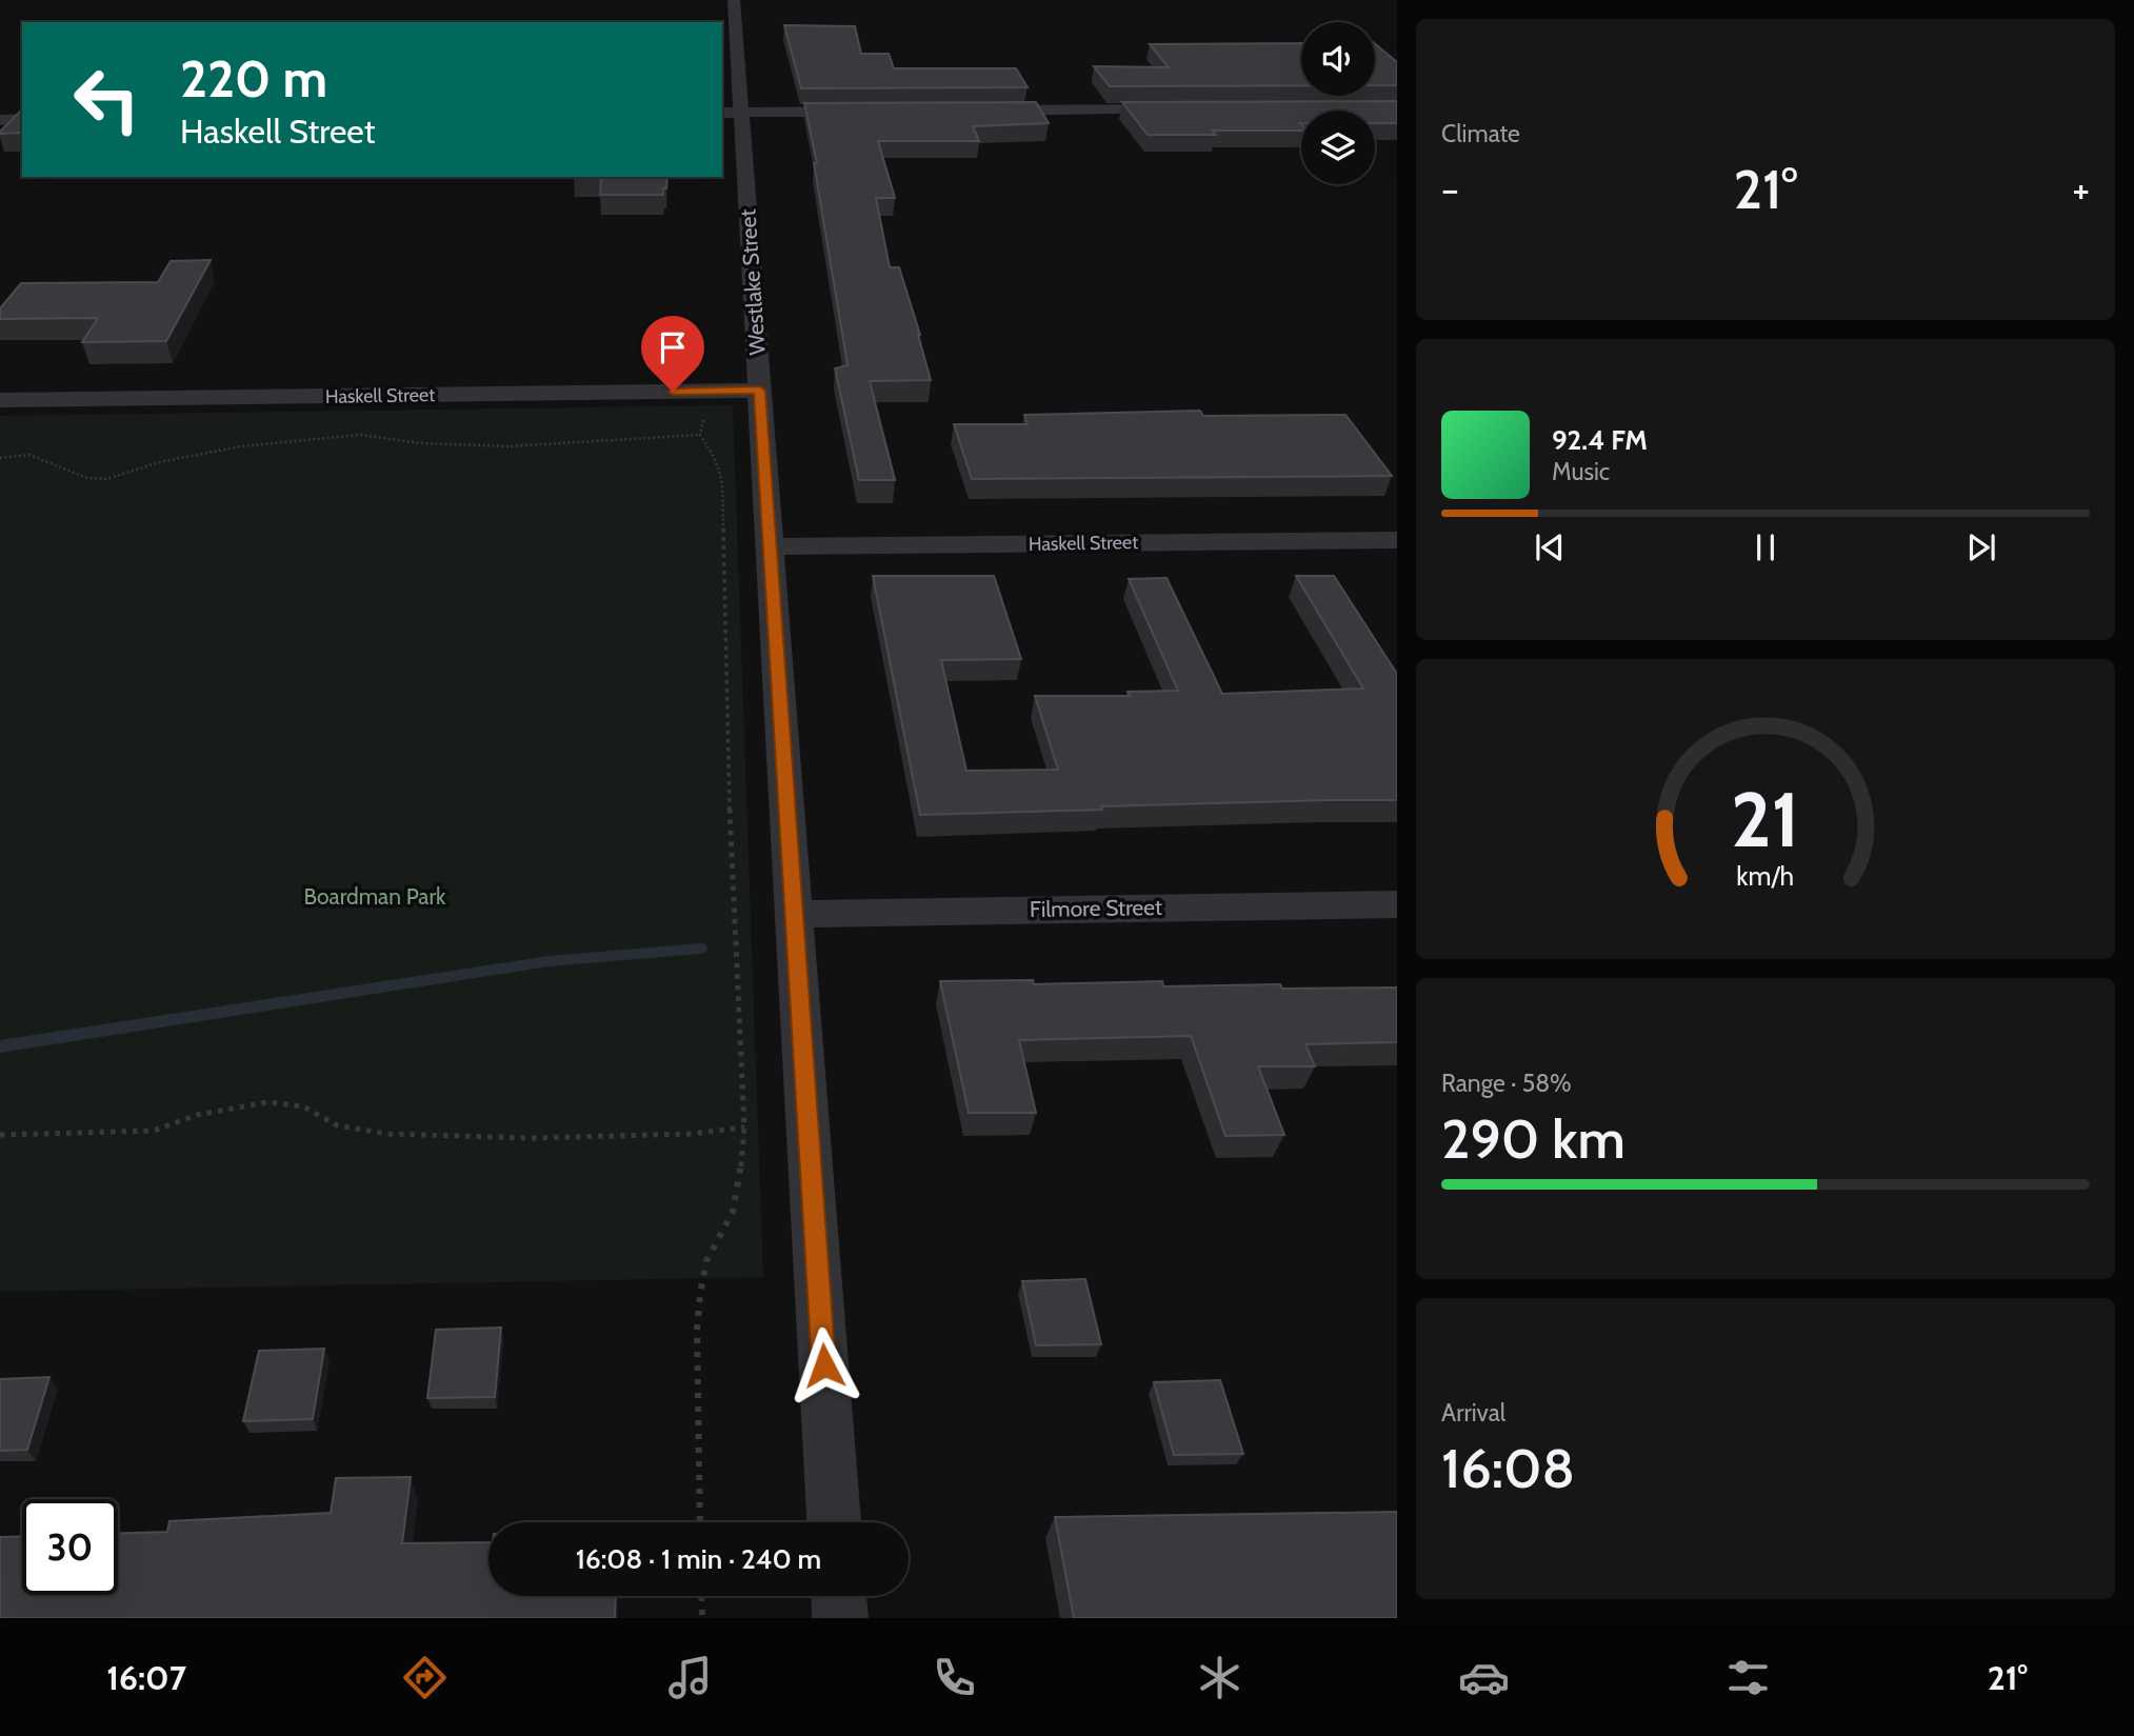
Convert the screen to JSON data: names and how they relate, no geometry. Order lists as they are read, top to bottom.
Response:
{
  "streets": {
    "street": ["Westlake Street", "Haskell Street", "Filmore Street"]
  },
  "crossings": [
    ["Westlake Street", "Haskell Street"],
    ["Westlake Street", "Filmore Street"]
  ],
  "parks": ["Boardman Park"],
  "page": {
    "tile": [
      "Climate",
      ["Range · 58%", "290 km"],
      ["Arrival", "16:08"]
    ],
    "turn": ["220 m", "Haskell Street"],
    "heat": ["−", "21°", "+"],
    "song": ["92.4 FM", "Music"],
    "limit": "30",
    "trip": "16:08 · 1 min · 240 m",
    "tabs": ["16:07", "21°"],
    "gauge": ["21", "km/h"]
  }
}
